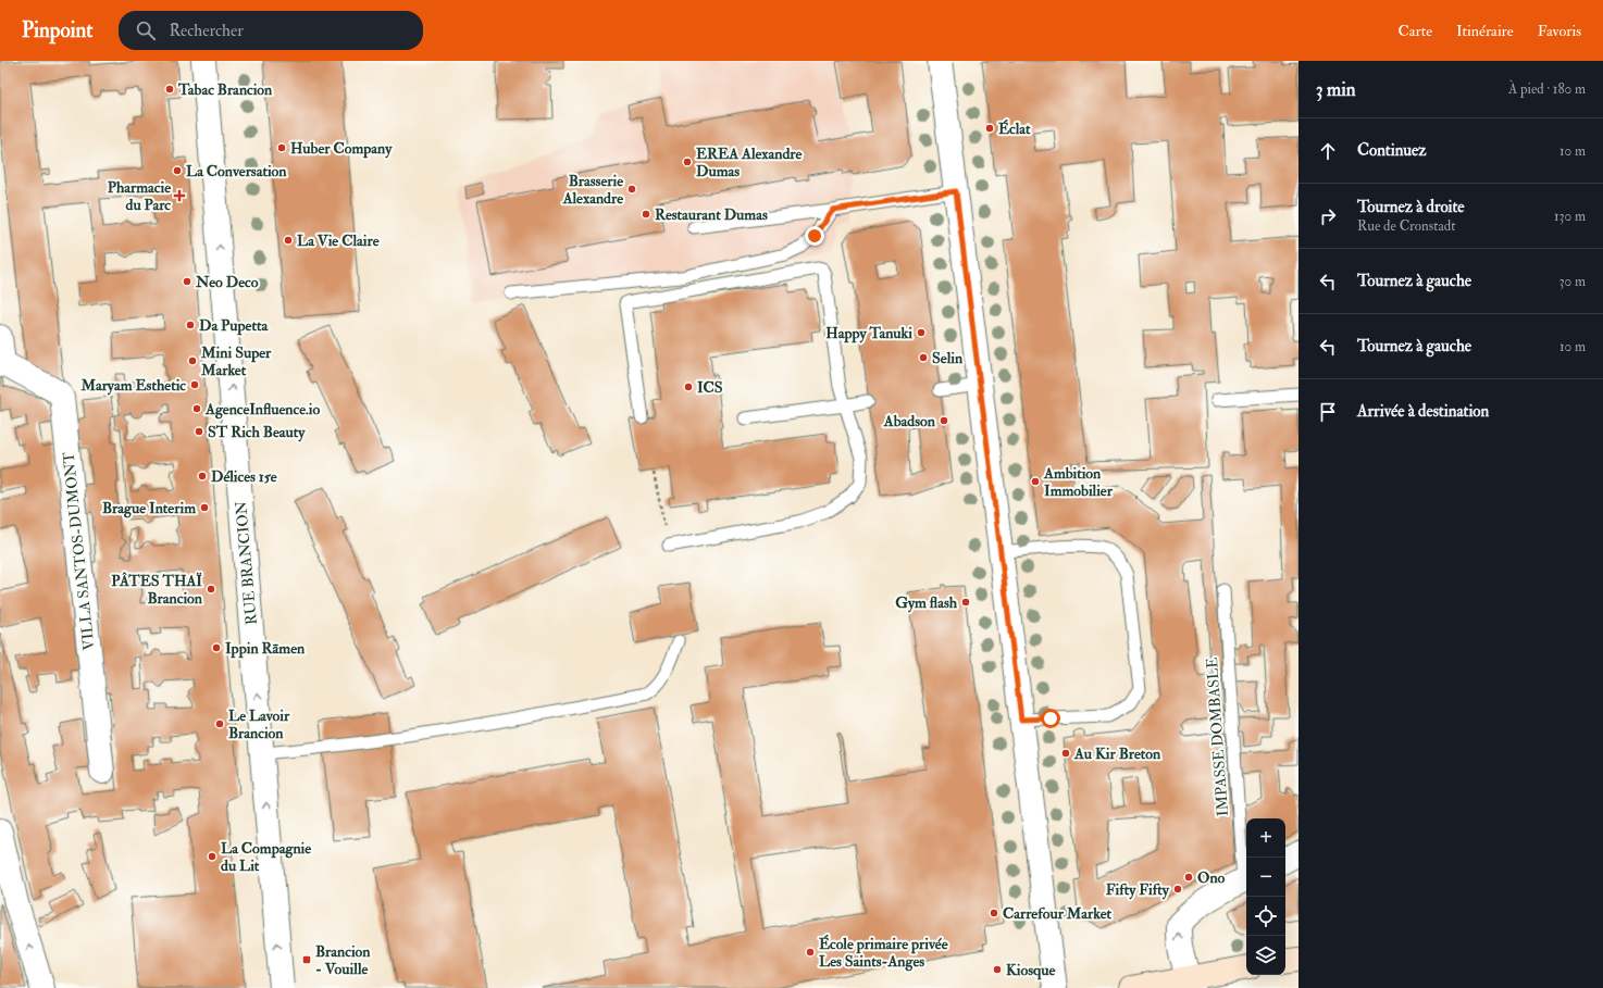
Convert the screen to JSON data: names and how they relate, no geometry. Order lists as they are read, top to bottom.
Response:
{
  "streets": {
    "street": ["VILLA SANTOS-DUMONT", "RUE BRANCION"],
    "lane": ["IMPASSE DOMBASLE"]
  },
  "one_way": ["RUE BRANCION"],
  "places": {
    "other": [
      "Tabac Brancion",
      "Éclat",
      "Huber Company",
      "EREA Alexandre Dumas",
      "La Conversation",
      "Brasserie Alexandre",
      "Restaurant Dumas",
      "La Vie Claire",
      "Neo Deco",
      "Da Pupetta",
      "Happy Tanuki",
      "Selin",
      "Mini Super Market",
      "Maryam Esthetic",
      "ICS",
      "AgenceInfluence.io",
      "Abadson",
      "ST Rich Beauty",
      "Délices 15e",
      "Ambition Immobilier",
      "Brague Interim",
      "PÂTES THAÏ Brancion",
      "Gym flash",
      "Ippin Rāmen",
      "Le Lavoir Brancion",
      "Au Kir Breton",
      "La Compagnie du Lit",
      "Ono",
      "Fifty Fifty",
      "Carrefour Market",
      "École primaire privée Les Saints-Anges",
      "Kiosque"
    ],
    "health": ["Pharmacie du Parc"],
    "transit": ["Brancion - Vouille"]
  },
  "page": {
    "header": "Pinpoint",
    "search": "Rechercher",
    "nav": ["Carte", "Itinéraire", "Favoris"],
    "heading": ["3 min", "À pied · 180 m"],
    "list": [
      ["Continuez", "10 m"],
      ["Tournez à droite", "Rue de Cronstadt", "130 m"],
      ["Tournez à gauche", "30 m"],
      ["Tournez à gauche", "10 m"],
      "Arrivée à destination"
    ],
    "map_buttons": ["+", "−"]
  }
}
